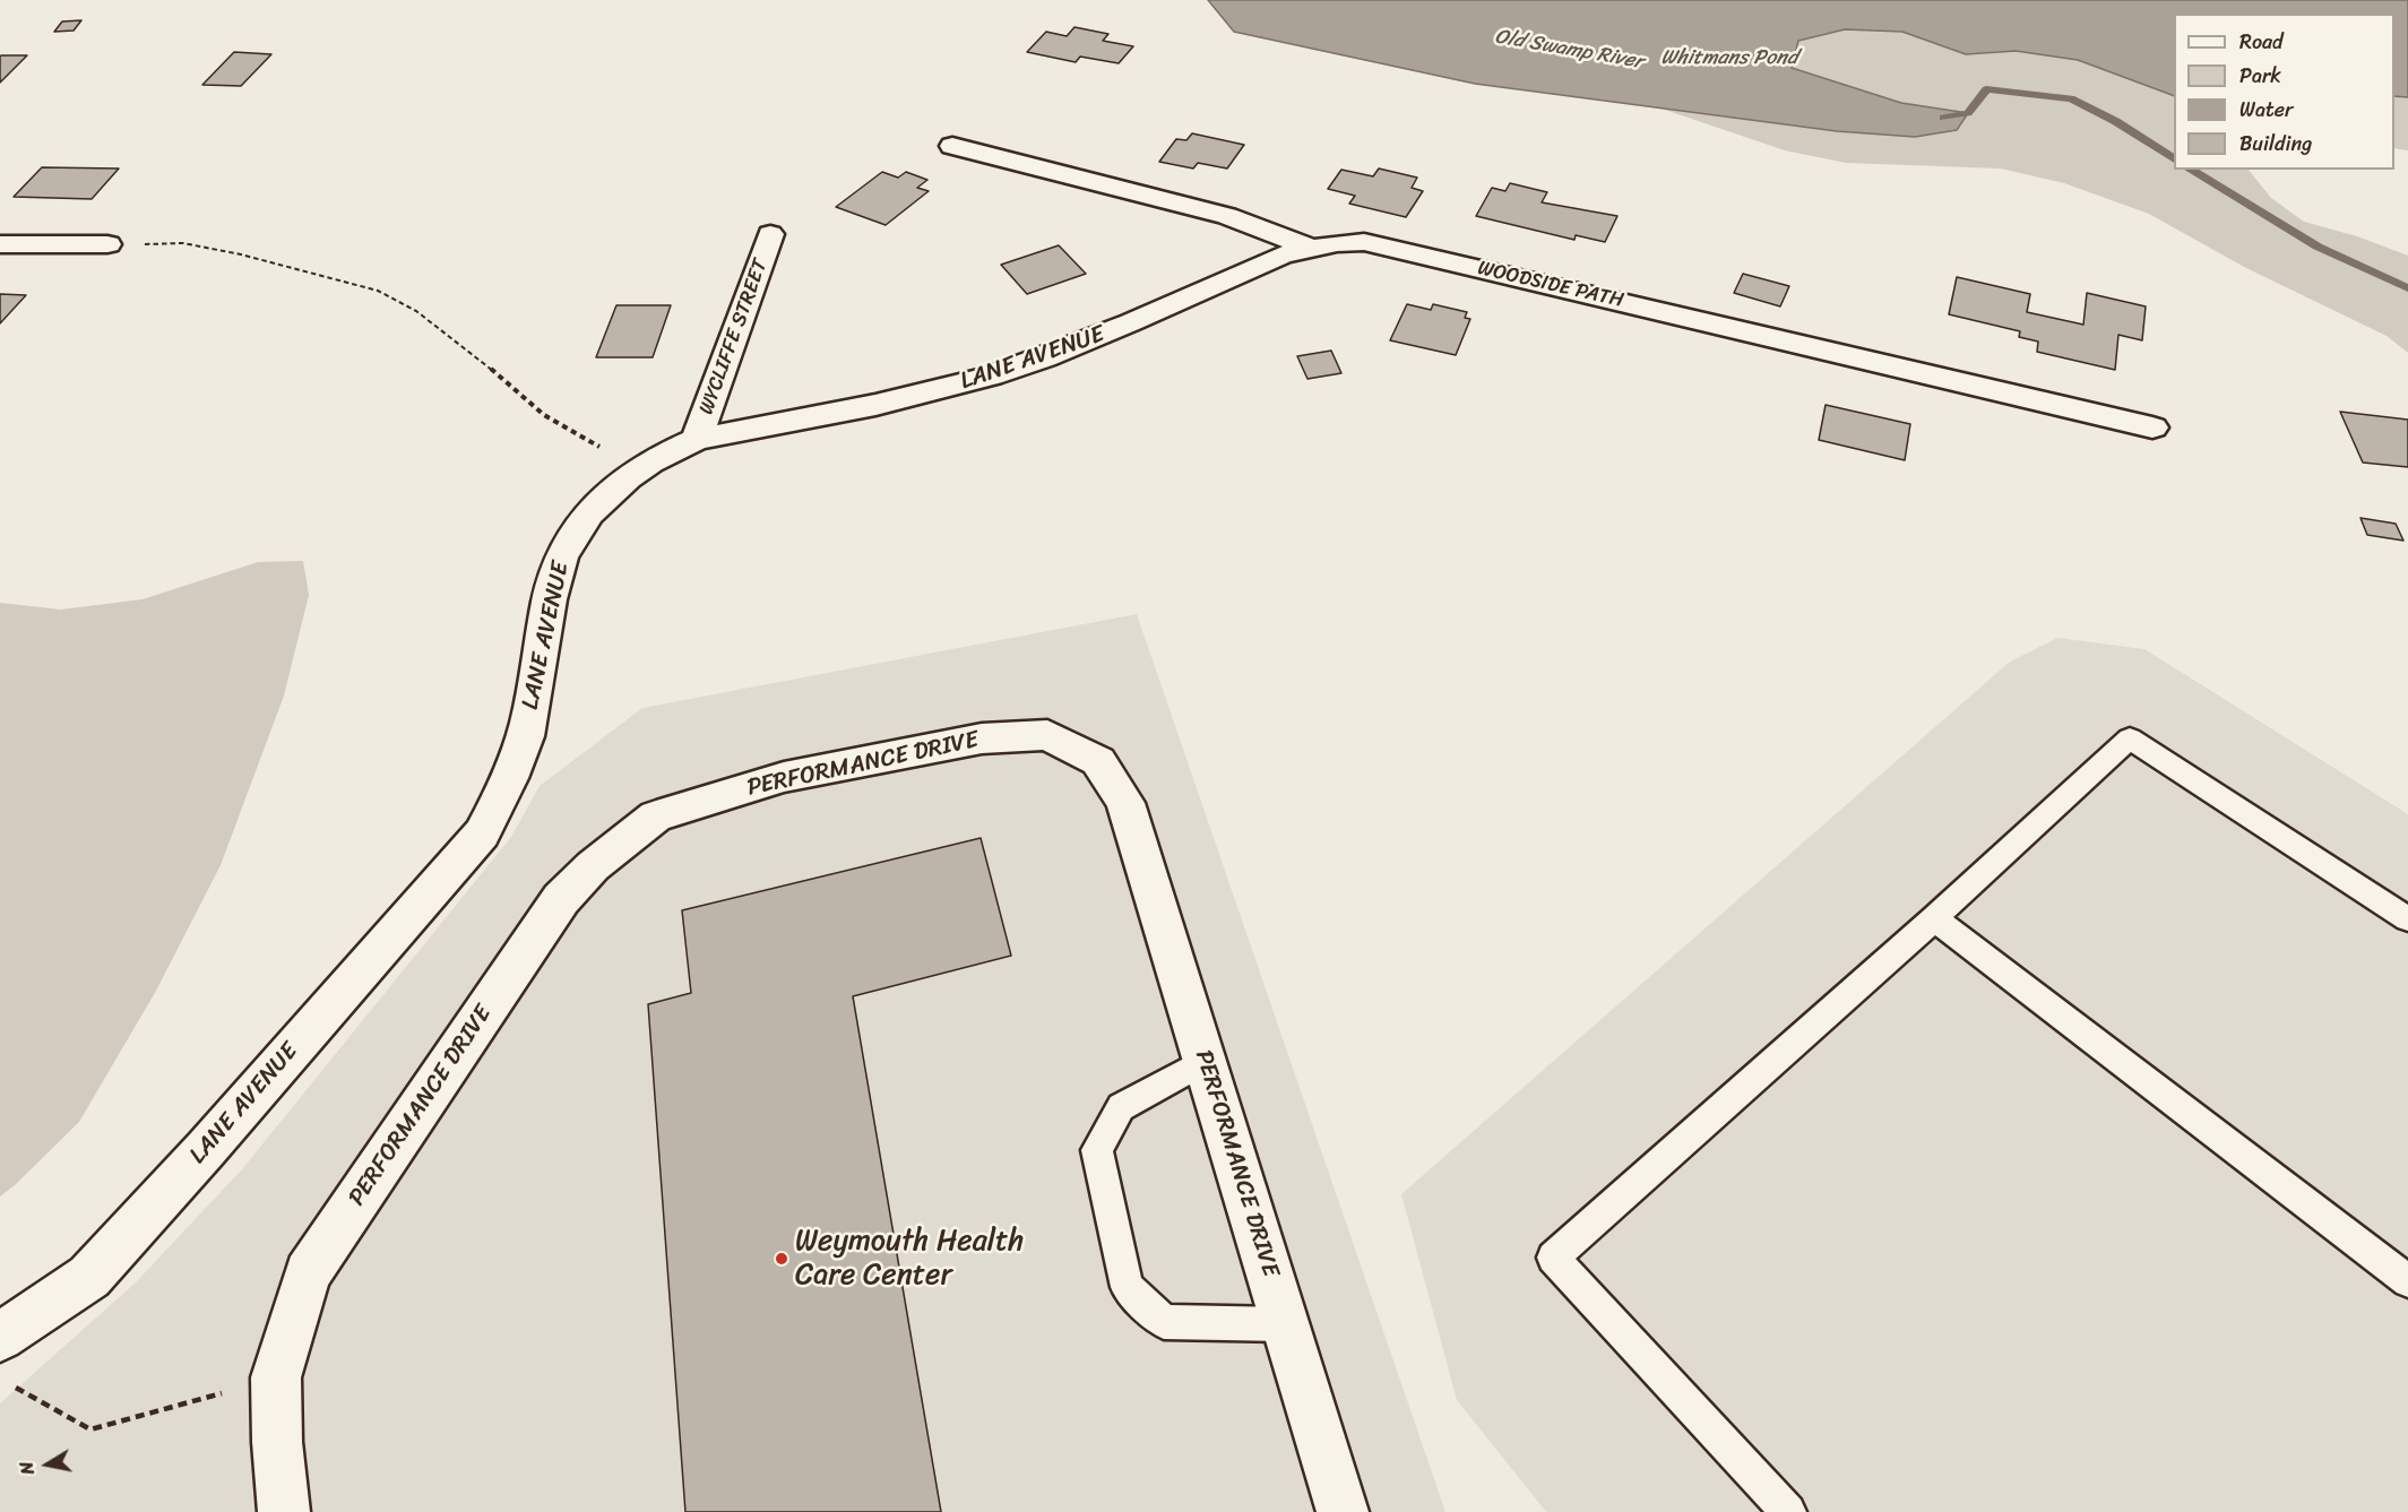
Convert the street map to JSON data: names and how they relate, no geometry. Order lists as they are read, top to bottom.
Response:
{
  "streets": {
    "street": [
      "WOODSIDE PATH",
      "WYCLIFFE STREET",
      "LANE AVENUE",
      "PERFORMANCE DRIVE"
    ]
  },
  "crossings": [
    ["WOODSIDE PATH", "LANE AVENUE"],
    ["WYCLIFFE STREET", "LANE AVENUE"]
  ],
  "water": ["Old Swamp River", "Whitmans Pond"],
  "places": ["Weymouth Health Care Center"],
  "legend": [
    "Road",
    "Park",
    "Water",
    "Building"
  ],
  "north": "left"
}
